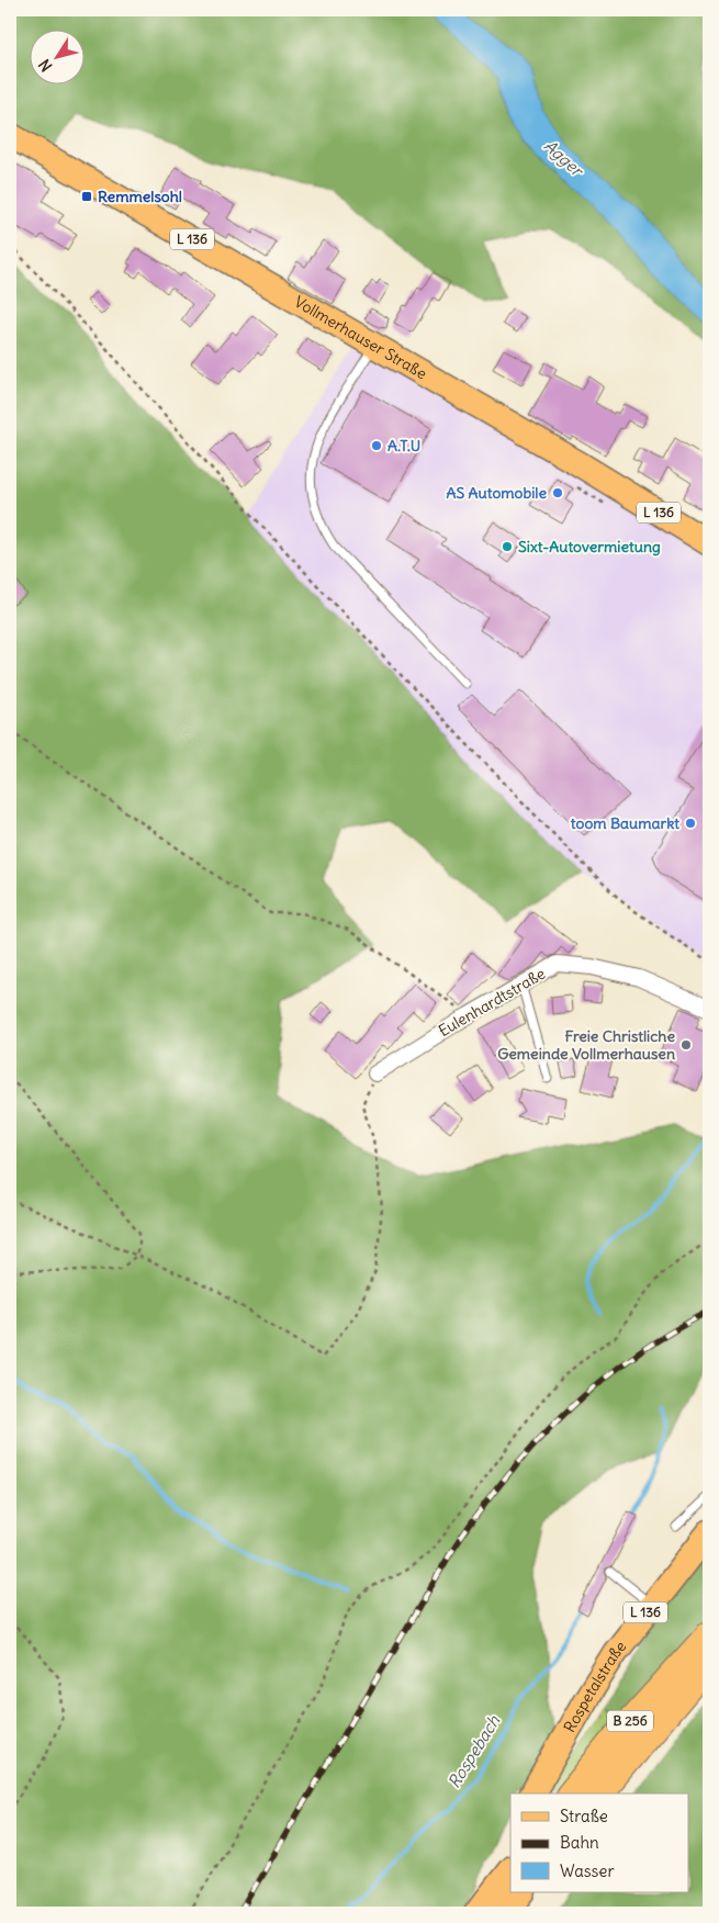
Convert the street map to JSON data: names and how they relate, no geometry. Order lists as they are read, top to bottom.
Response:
{
  "streets": {
    "highway": ["B 256"],
    "main road": ["L 136", "Vollmerhauser Straße", "Rospetalstraße"],
    "street": ["Eulenhardtstraße"]
  },
  "water": ["Agger", "Rospebach"],
  "places": {
    "transit": ["Remmelsohl"],
    "other": [
      "A.T.U",
      "AS Automobile",
      "Sixt-Autovermietung",
      "toom Baumarkt",
      "Freie Christliche Gemeinde Vollmerhausen"
    ]
  },
  "legend": ["Straße", "Bahn", "Wasser"],
  "north": "bottom left"
}
